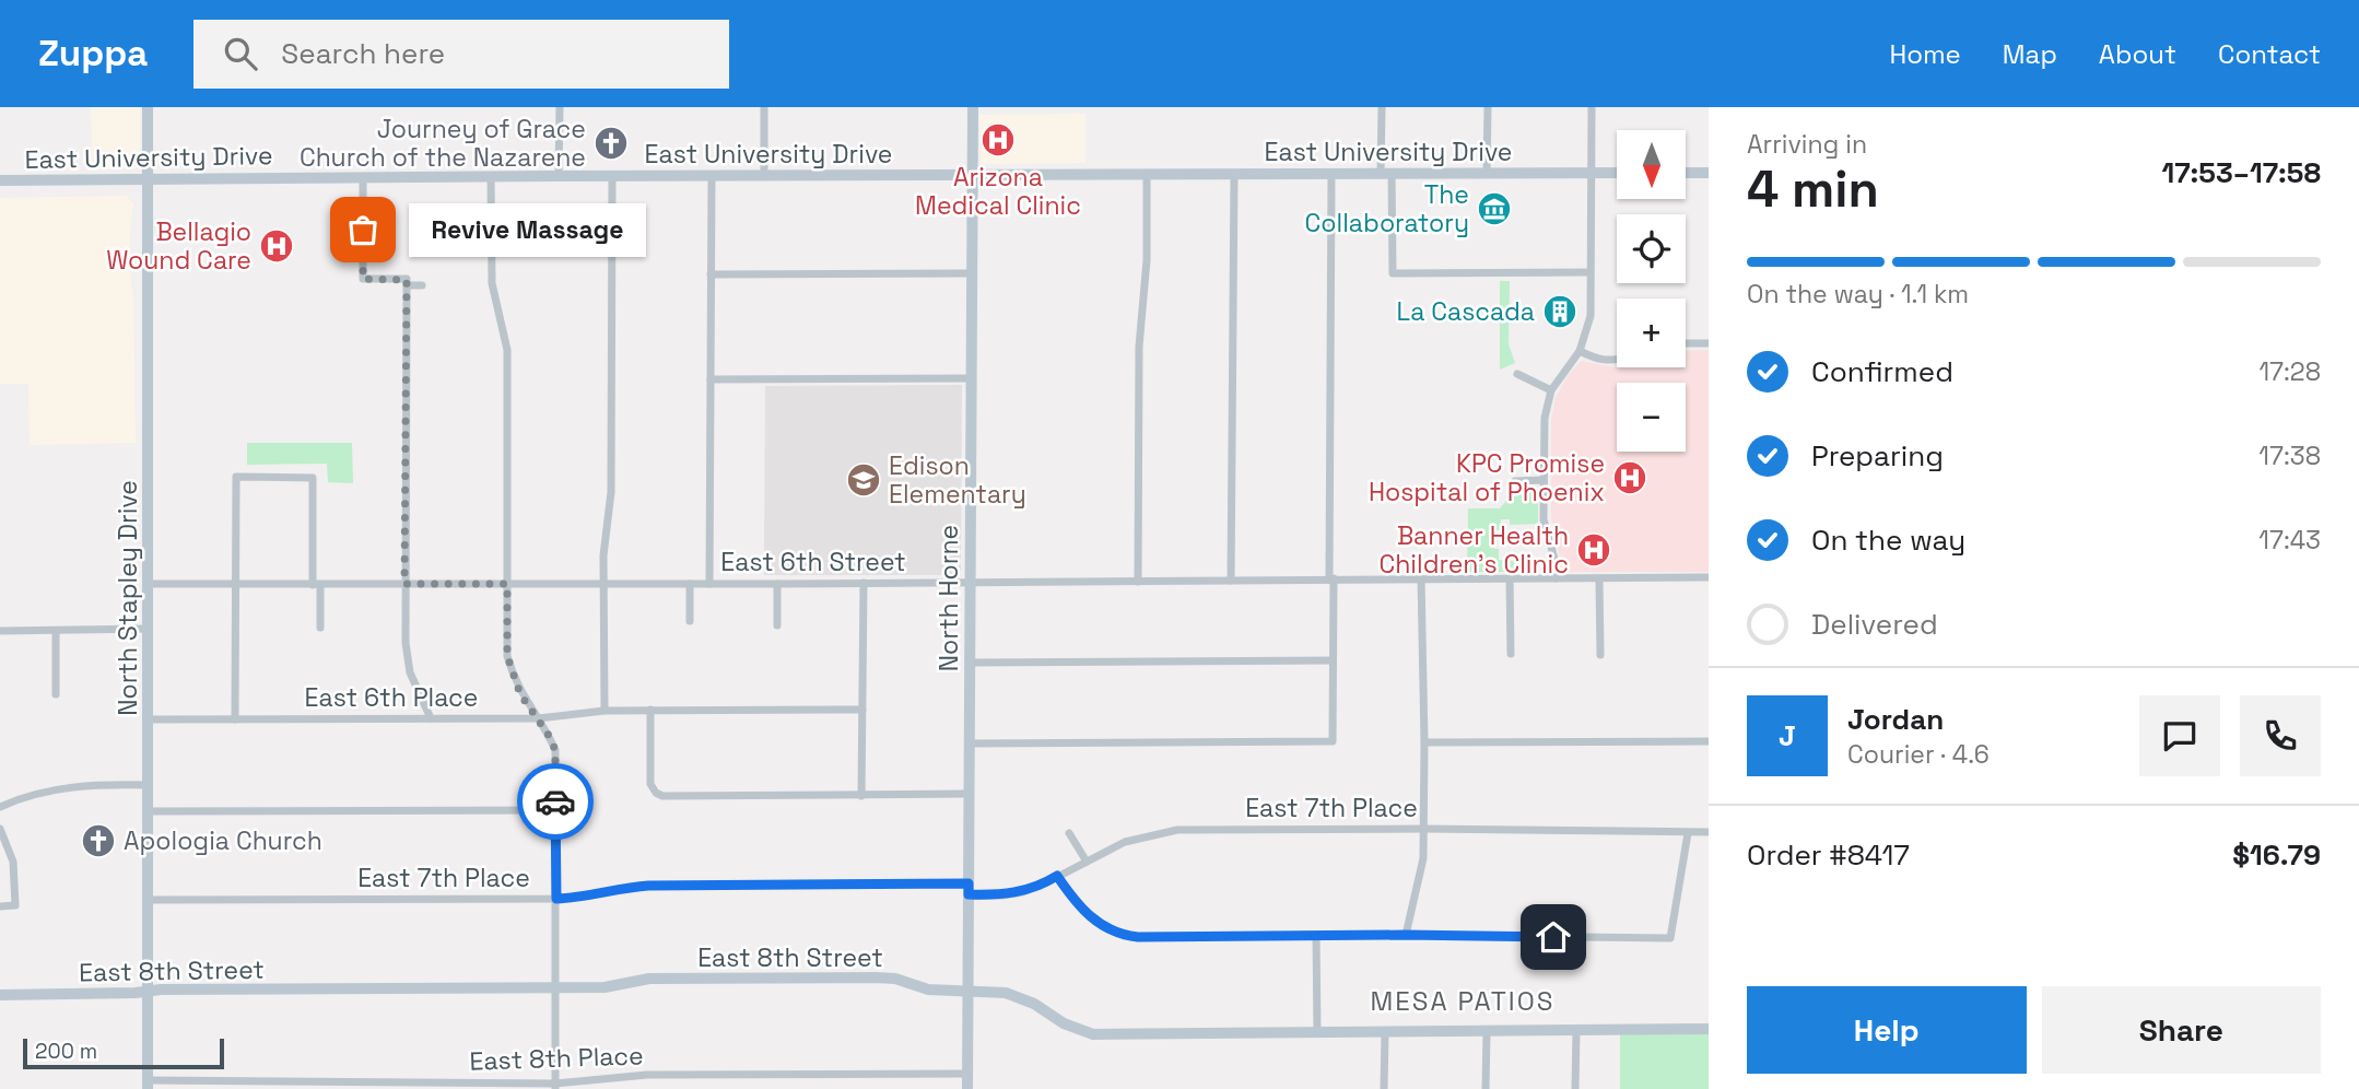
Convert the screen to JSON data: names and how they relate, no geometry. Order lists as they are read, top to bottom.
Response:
{
  "streets": {
    "street": [
      "East University Drive",
      "East 6th Street",
      "North Stapley Drive",
      "North Horne",
      "East 6th Place",
      "East 7th Place",
      "East 8th Street",
      "East 8th Place"
    ]
  },
  "crossings": [
    ["East University Drive", "North Stapley Drive"],
    ["East University Drive", "North Horne"],
    ["East 6th Street", "North Stapley Drive"],
    ["East 6th Street", "North Horne"],
    ["North Stapley Drive", "East 6th Place"],
    ["North Stapley Drive", "East 7th Place"],
    ["North Stapley Drive", "East 8th Street"],
    ["North Stapley Drive", "East 8th Place"],
    ["North Horne", "East 7th Place"],
    ["North Horne", "East 8th Street"],
    ["North Horne", "East 8th Place"]
  ],
  "districts": ["MESA PATIOS"],
  "places": {
    "hospital": [
      "Arizona Medical Clinic",
      "Bellagio Wound Care",
      "KPC Promise Hospital of Phoenix",
      "Banner Health Children's Clinic"
    ],
    "church": ["Journey of Grace Church of the Nazarene", "Apologia Church"],
    "museum": ["The Collaboratory"],
    "other": ["Revive Massage"],
    "building": ["La Cascada"],
    "school or university": ["Edison Elementary"]
  },
  "scale_bar": "200 m",
  "north": "bottom",
  "page": {
    "header": "Zuppa",
    "search": "Search here",
    "nav": [
      "Home",
      "Map",
      "About",
      "Contact"
    ],
    "heading": ["4 min", "Arriving in", "17:53–17:58"],
    "panel": [
      "Jordan",
      "Courier · 4.6",
      "Order #8417",
      "$16.79"
    ],
    "map_buttons": ["+", "−"],
    "bubble": "Revive Massage",
    "bar": "On the way · 1.1 km",
    "list": [
      ["Confirmed", "17:28"],
      ["Preparing", "17:38"],
      ["On the way", "17:43"],
      "Delivered"
    ],
    "round": "J",
    "buttons": ["Help", "Share"],
    "scale": "200 m"
  }
}
